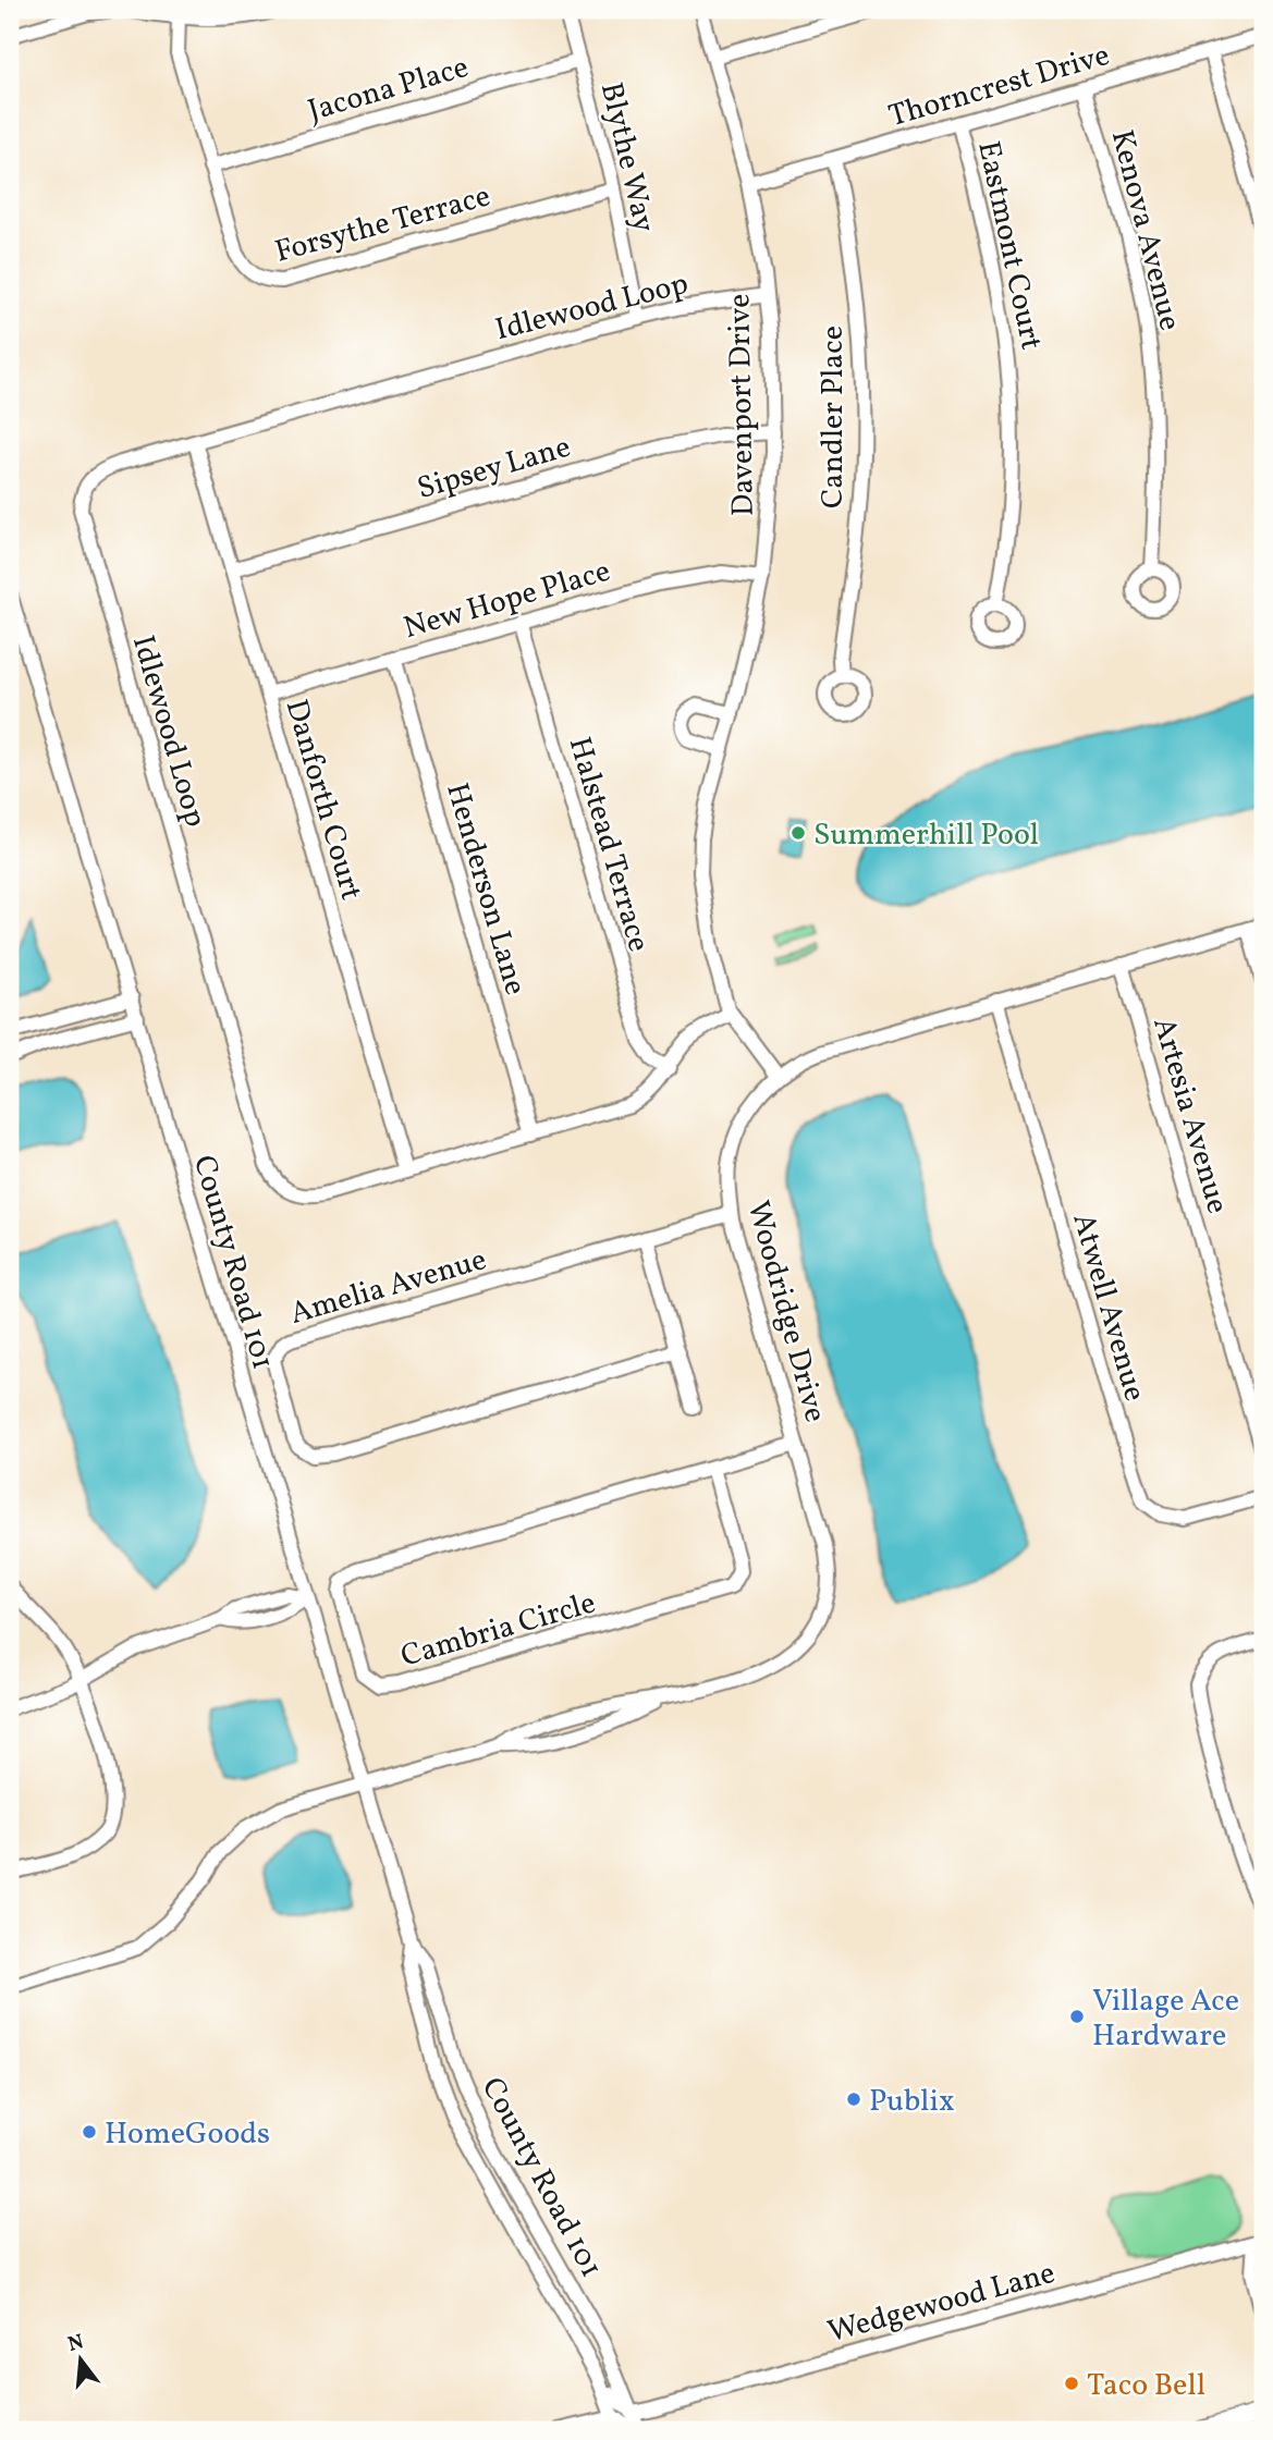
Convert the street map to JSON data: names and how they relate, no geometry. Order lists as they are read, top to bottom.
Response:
{
  "streets": {
    "street": [
      "Thorncrest Drive",
      "Jacona Place",
      "Blythe Way",
      "Forsythe Terrace",
      "Kenova Avenue",
      "Eastmont Court",
      "Idlewood Loop",
      "Davenport Drive",
      "Candler Place",
      "Sipsey Lane",
      "New Hope Place",
      "Danforth Court",
      "Halstead Terrace",
      "Henderson Lane",
      "Artesia Avenue",
      "County Road 101",
      "Amelia Avenue",
      "Atwell Avenue",
      "Woodridge Drive",
      "Cambria Circle",
      "Wedgewood Lane"
    ]
  },
  "crossings": [
    ["Thorncrest Drive", "Kenova Avenue"],
    ["Thorncrest Drive", "Eastmont Court"],
    ["Thorncrest Drive", "Davenport Drive"],
    ["Thorncrest Drive", "Candler Place"],
    ["Jacona Place", "Blythe Way"],
    ["Jacona Place", "Forsythe Terrace"],
    ["Blythe Way", "Forsythe Terrace"],
    ["Blythe Way", "Idlewood Loop"],
    ["Idlewood Loop", "Davenport Drive"],
    ["Idlewood Loop", "Danforth Court"],
    ["Idlewood Loop", "Halstead Terrace"],
    ["Idlewood Loop", "Henderson Lane"],
    ["Davenport Drive", "Sipsey Lane"],
    ["Davenport Drive", "New Hope Place"],
    ["Davenport Drive", "Woodridge Drive"],
    ["Sipsey Lane", "Danforth Court"],
    ["New Hope Place", "Danforth Court"],
    ["New Hope Place", "Halstead Terrace"],
    ["New Hope Place", "Henderson Lane"],
    ["Artesia Avenue", "Woodridge Drive"],
    ["County Road 101", "Woodridge Drive"],
    ["County Road 101", "Wedgewood Lane"],
    ["Amelia Avenue", "Woodridge Drive"],
    ["Atwell Avenue", "Woodridge Drive"],
    ["Woodridge Drive", "Cambria Circle"]
  ],
  "places": [
    "Summerhill Pool",
    "Village Ace Hardware",
    "Publix",
    "HomeGoods",
    "Taco Bell"
  ],
  "north": "top"
}
